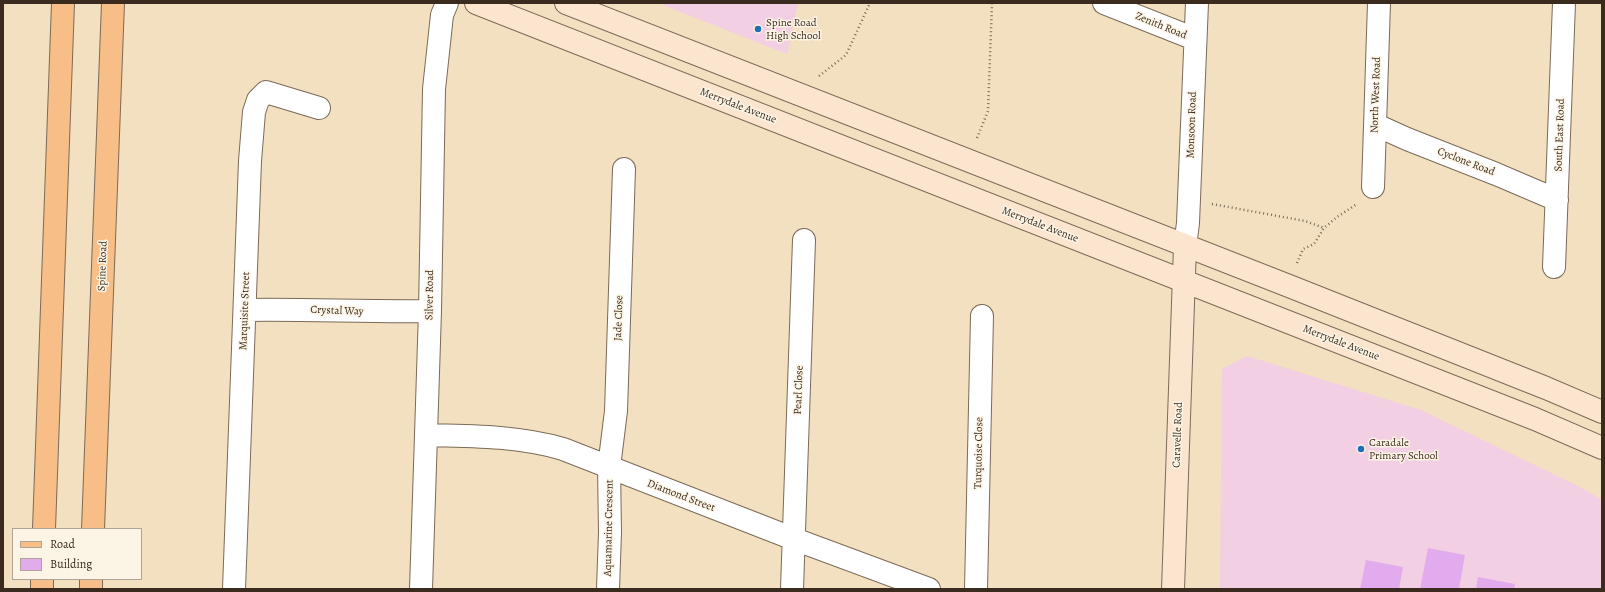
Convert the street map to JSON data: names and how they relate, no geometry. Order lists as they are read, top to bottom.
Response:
{
  "streets": {
    "main road": ["Spine Road"],
    "street": [
      "Zenith Road",
      "North West Road",
      "Merrydale Avenue",
      "Monsoon Road",
      "South East Road",
      "Cyclone Road",
      "Silver Road",
      "Marquisite Street",
      "Crystal Way",
      "Jade Close",
      "Pearl Close",
      "Caravelle Road",
      "Turquoise Close",
      "Diamond Street",
      "Aquamarine Crescent"
    ]
  },
  "crossings": [
    ["Zenith Road", "Monsoon Road"],
    ["North West Road", "Cyclone Road"],
    ["Merrydale Avenue", "Caravelle Road"],
    ["Monsoon Road", "Caravelle Road"],
    ["South East Road", "Cyclone Road"],
    ["Silver Road", "Crystal Way"],
    ["Silver Road", "Diamond Street"],
    ["Marquisite Street", "Crystal Way"],
    ["Jade Close", "Diamond Street"],
    ["Jade Close", "Aquamarine Crescent"],
    ["Pearl Close", "Diamond Street"],
    ["Diamond Street", "Aquamarine Crescent"]
  ],
  "places": ["Spine Road High School", "Caradale Primary School"],
  "legend": ["Road", "Building"]
}
